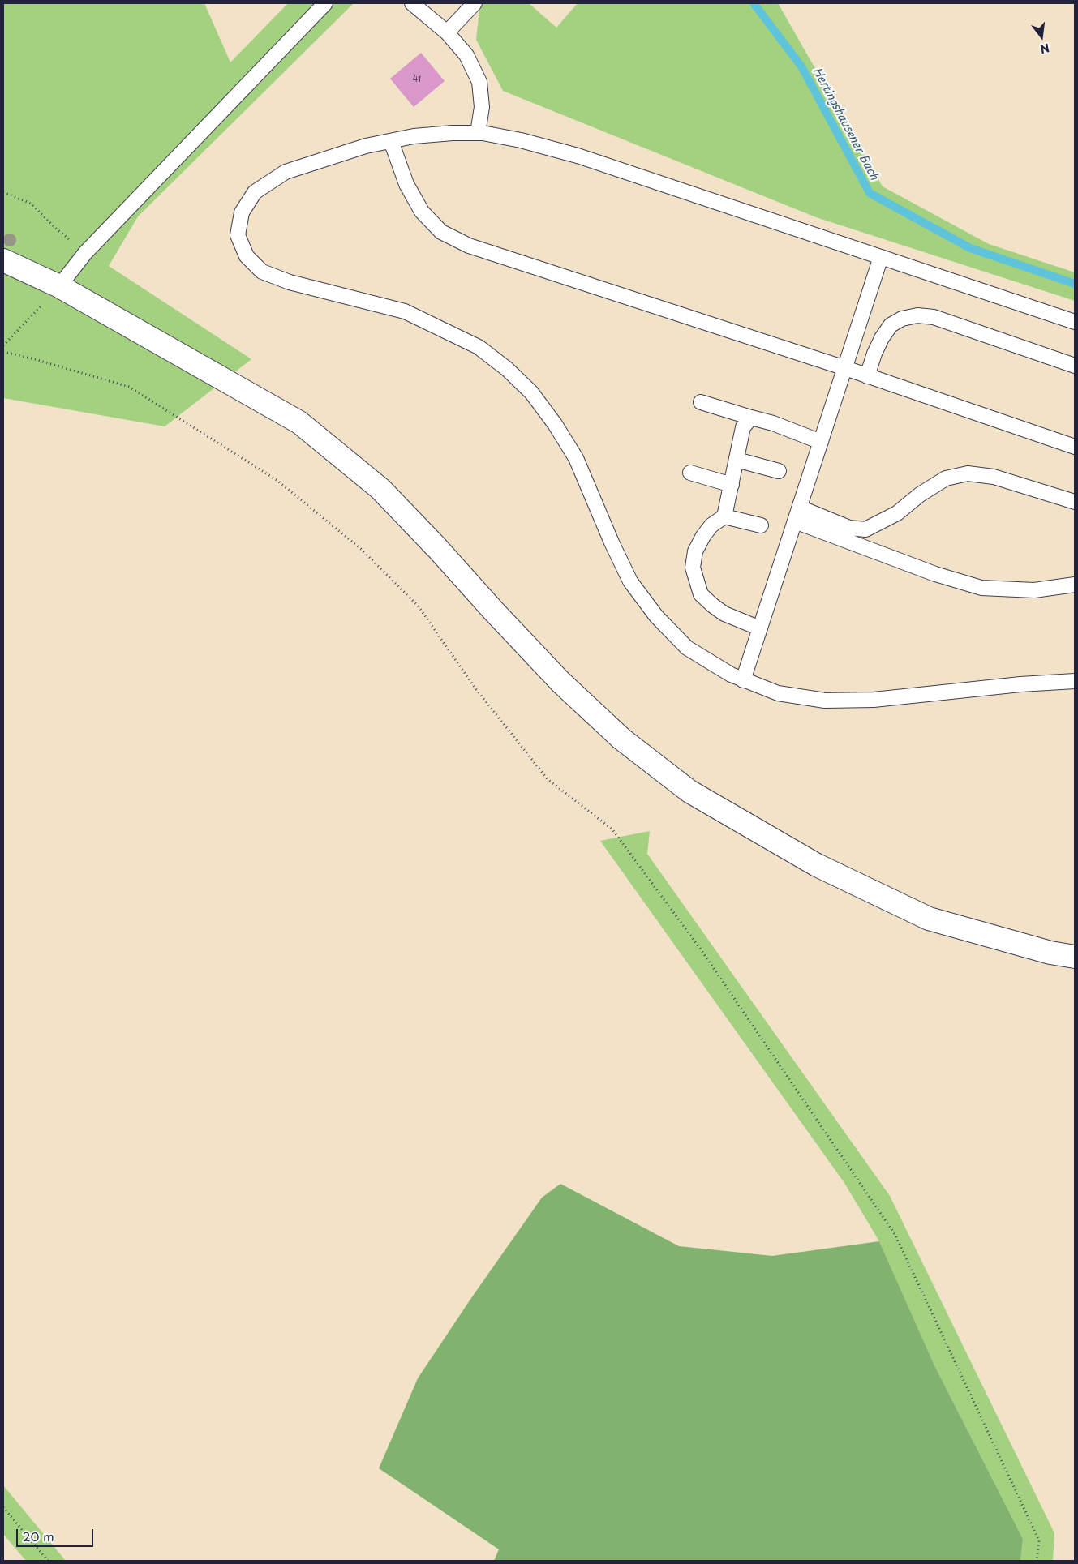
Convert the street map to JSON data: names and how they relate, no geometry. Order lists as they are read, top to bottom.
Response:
{
  "water": ["Hertingshausener Bach"],
  "house_numbers": ["41"],
  "scale_bar": "20 m",
  "north": "bottom"
}
